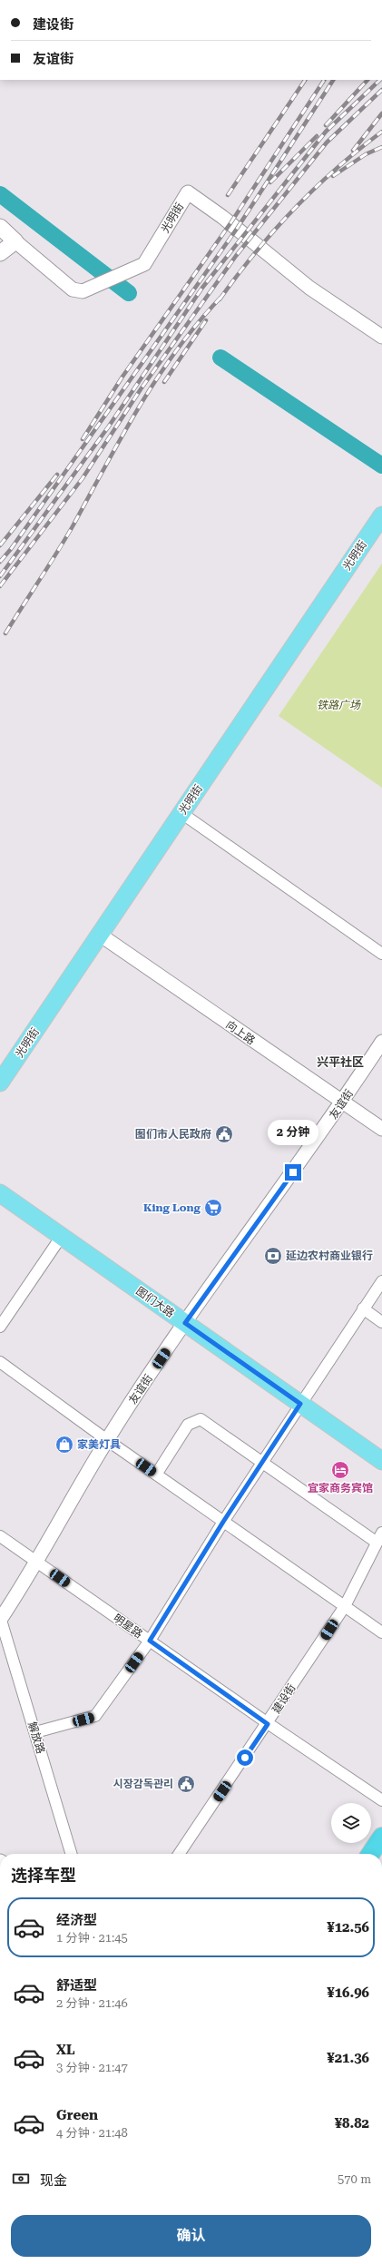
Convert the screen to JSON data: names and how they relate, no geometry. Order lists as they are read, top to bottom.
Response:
{
  "streets": {
    "main road": ["光明街", "图们大路"],
    "street": [
      "向上路",
      "友谊街",
      "明星路",
      "建设街",
      "解放路"
    ]
  },
  "crossings": [
    ["光明街", "向上路"],
    ["向上路", "友谊街"],
    ["友谊街", "图们大路"],
    ["友谊街", "明星路"],
    ["友谊街", "解放路"],
    ["明星路", "建设街"]
  ],
  "districts": ["兴平社区"],
  "parks": ["铁路广场"],
  "places": {
    "public building": ["图们市人民政府", "시장감독관리"],
    "supermarket": ["King Long"],
    "bank": ["延边农村商业银行"],
    "shop": ["家美灯具"],
    "hotel": ["宜家商务宾馆"]
  },
  "page": {
    "banner": ["建设街", "友谊街"],
    "bubble": "2 分钟",
    "heading": "选择车型",
    "list": [
      {
        "name": "经济型",
        "note": "1 分钟 · 21:45",
        "value": "¥12.56"
      },
      {
        "name": "舒适型",
        "note": "2 分钟 · 21:46",
        "value": "¥16.96"
      },
      {
        "name": "XL",
        "note": "3 分钟 · 21:47",
        "value": "¥21.36"
      },
      {
        "name": "Green",
        "note": "4 分钟 · 21:48",
        "value": "¥8.82"
      }
    ],
    "pay": ["现金", "570 m"],
    "buttons": "确认"
  }
}
